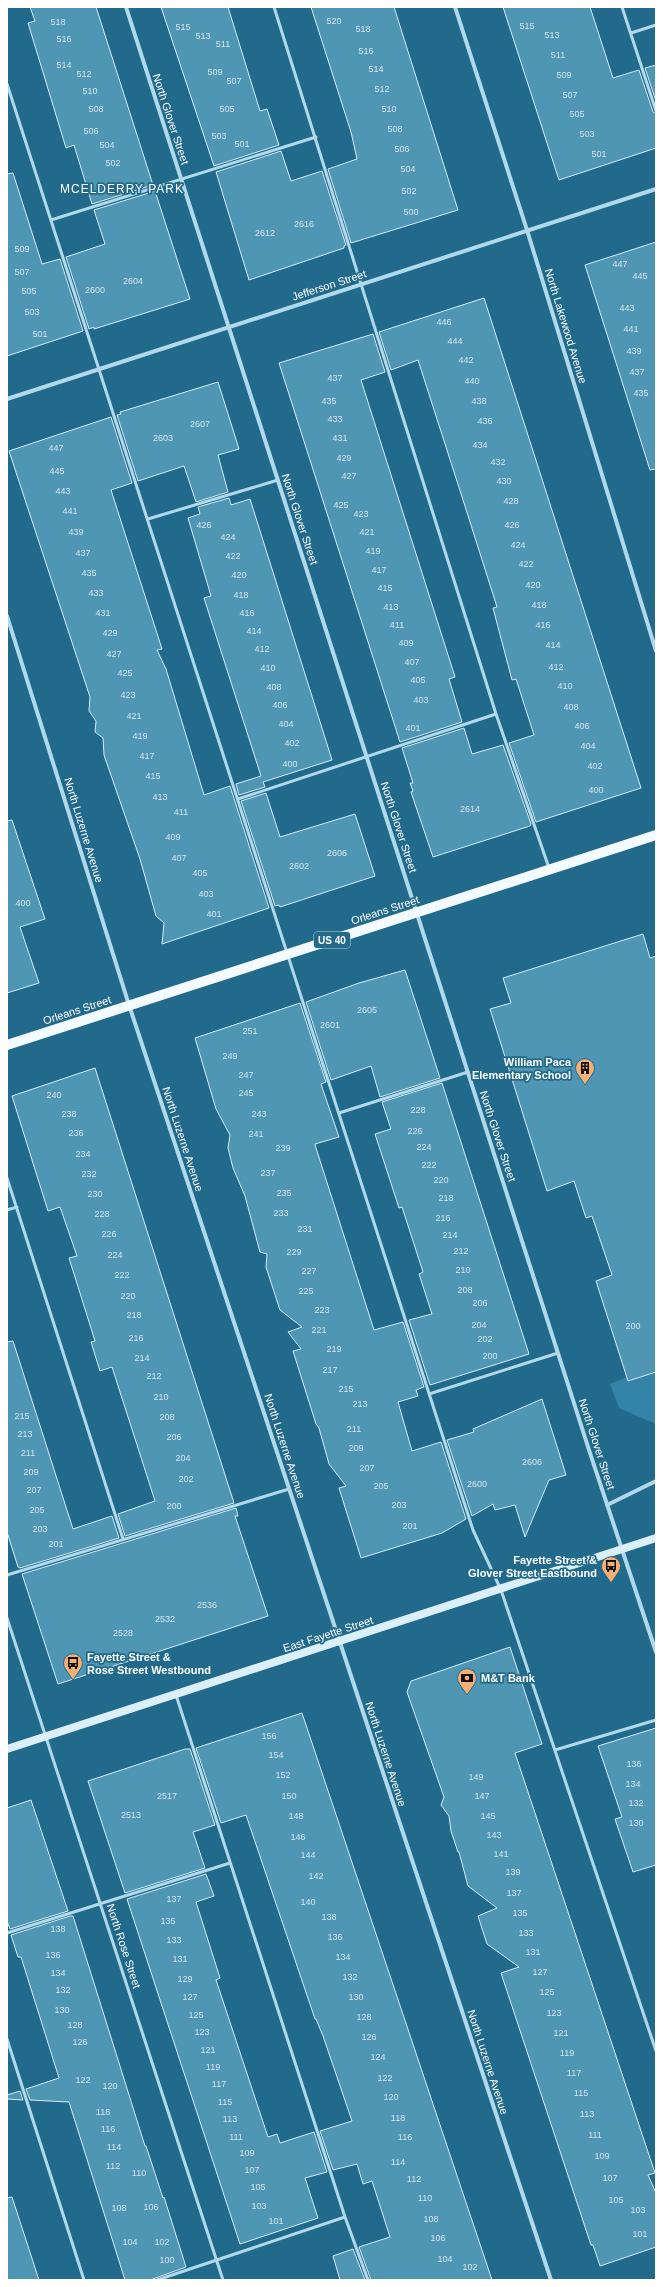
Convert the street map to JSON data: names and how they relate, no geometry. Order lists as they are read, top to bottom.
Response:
{
  "streets": {
    "main road": ["Orleans Street", "US 40", "East Fayette Street"],
    "street": [
      "North Glover Street",
      "Jefferson Street",
      "North Lakewood Avenue",
      "North Luzerne Avenue"
    ],
    "lane": ["North Rose Street"]
  },
  "crossings": [
    ["North Glover Street", "Jefferson Street"],
    ["North Glover Street", "Orleans Street"],
    ["North Glover Street", "East Fayette Street"],
    ["Jefferson Street", "North Lakewood Avenue"],
    ["North Luzerne Avenue", "Orleans Street"],
    ["North Luzerne Avenue", "East Fayette Street"],
    ["East Fayette Street", "North Rose Street"]
  ],
  "districts": ["MCELDERRY PARK"],
  "places": {
    "building": ["William Paca Elementary School"],
    "bus stop": ["Fayette Street & Glover Street Eastbound", "Fayette Street & Rose Street Westbound"],
    "bank": ["M&T Bank"]
  },
  "house_numbers": [
    "520",
    "518",
    "515",
    "515",
    "518",
    "513",
    "513",
    "516",
    "511",
    "516",
    "511",
    "514",
    "514",
    "509",
    "512",
    "509",
    "507",
    "512",
    "510",
    "507",
    "508",
    "505",
    "510",
    "505",
    "508",
    "506",
    "503",
    "503",
    "501",
    "504",
    "506",
    "501",
    "502",
    "504",
    "502",
    "500",
    "2616",
    "2612",
    "509",
    "447",
    "507",
    "445",
    "2604",
    "2600",
    "505",
    "443",
    "503",
    "446",
    "441",
    "501",
    "444",
    "439",
    "442",
    "437",
    "437",
    "440",
    "435",
    "435",
    "438",
    "433",
    "436",
    "2607",
    "2603",
    "431",
    "434",
    "447",
    "429",
    "432",
    "445",
    "427",
    "430",
    "443",
    "428",
    "425",
    "441",
    "423",
    "426",
    "426",
    "439",
    "421",
    "424",
    "424",
    "419",
    "437",
    "422",
    "422",
    "417",
    "435",
    "420",
    "420",
    "415",
    "433",
    "418",
    "418",
    "413",
    "431",
    "416",
    "411",
    "416",
    "414",
    "429",
    "409",
    "414",
    "412",
    "427",
    "407",
    "412",
    "410",
    "425",
    "405",
    "410",
    "408",
    "423",
    "403",
    "406",
    "408",
    "421",
    "404",
    "406",
    "401",
    "419",
    "402",
    "404",
    "417",
    "400",
    "402",
    "415",
    "400",
    "413",
    "2614",
    "411",
    "409",
    "2606",
    "407",
    "2602",
    "405",
    "403",
    "400",
    "401",
    "2605",
    "2601",
    "251",
    "249",
    "247",
    "245",
    "240",
    "228",
    "238",
    "243",
    "226",
    "236",
    "241",
    "224",
    "239",
    "234",
    "222",
    "237",
    "232",
    "220",
    "235",
    "230",
    "218",
    "233",
    "228",
    "216",
    "231",
    "226",
    "214",
    "212",
    "229",
    "224",
    "210",
    "227",
    "222",
    "208",
    "225",
    "220",
    "206",
    "223",
    "218",
    "204",
    "200",
    "221",
    "216",
    "202",
    "219",
    "200",
    "214",
    "217",
    "212",
    "215",
    "210",
    "213",
    "215",
    "208",
    "211",
    "213",
    "206",
    "209",
    "211",
    "204",
    "2606",
    "207",
    "209",
    "202",
    "2600",
    "205",
    "207",
    "203",
    "200",
    "205",
    "201",
    "203",
    "201",
    "2536",
    "2532",
    "2528",
    "156",
    "154",
    "136",
    "152",
    "149",
    "134",
    "2517",
    "150",
    "147",
    "132",
    "2513",
    "148",
    "145",
    "130",
    "143",
    "146",
    "141",
    "144",
    "139",
    "142",
    "137",
    "137",
    "140",
    "135",
    "138",
    "135",
    "138",
    "133",
    "136",
    "133",
    "131",
    "136",
    "134",
    "131",
    "127",
    "134",
    "132",
    "129",
    "132",
    "125",
    "127",
    "130",
    "130",
    "123",
    "125",
    "128",
    "128",
    "123",
    "121",
    "126",
    "126",
    "121",
    "119",
    "124",
    "119",
    "117",
    "122",
    "122",
    "117",
    "120",
    "115",
    "120",
    "115",
    "118",
    "113",
    "118",
    "113",
    "116",
    "111",
    "111",
    "116",
    "114",
    "109",
    "109",
    "114",
    "112",
    "107",
    "110",
    "107",
    "112",
    "105",
    "110",
    "105",
    "103",
    "106",
    "108",
    "103",
    "108",
    "101",
    "101",
    "106",
    "104",
    "102",
    "104",
    "100",
    "102"
  ]
}
